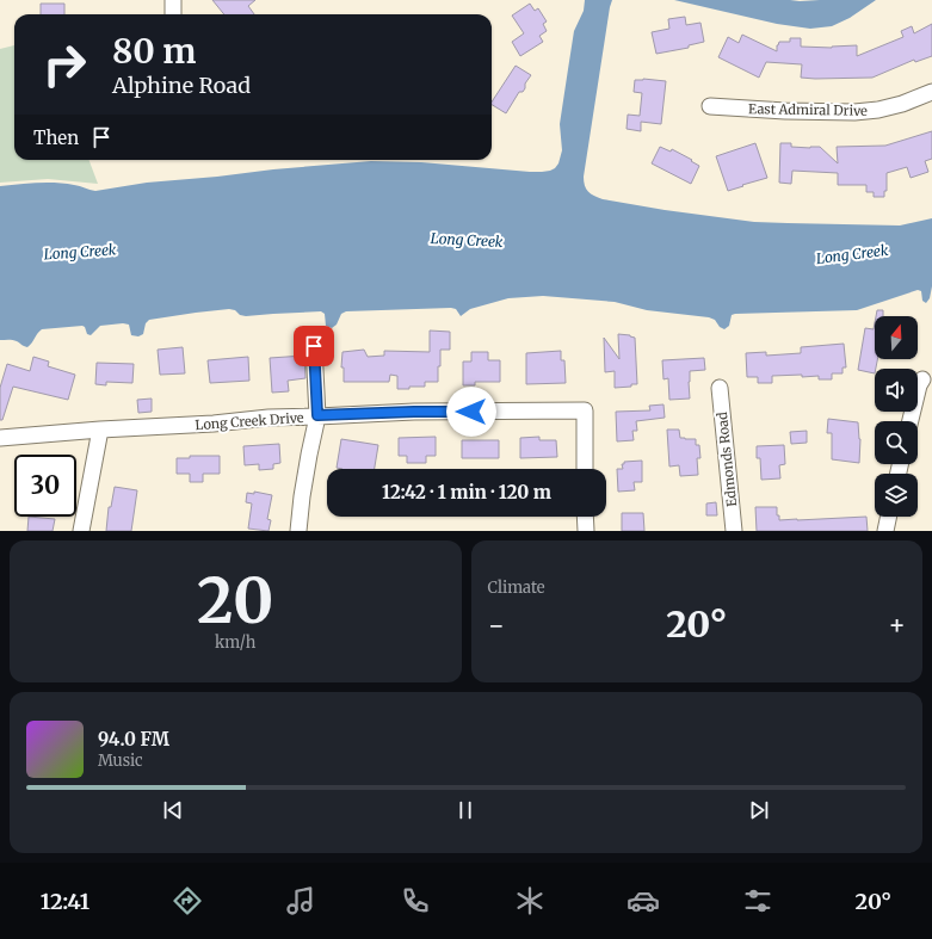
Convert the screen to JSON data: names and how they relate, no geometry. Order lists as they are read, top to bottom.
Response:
{
  "streets": {
    "street": ["East Admiral Drive", "Long Creek Drive", "Edmonds Road"]
  },
  "water": ["Long Creek"],
  "north": "top",
  "page": {
    "turn": ["80 m", "Alphine Road"],
    "then": "Then",
    "limit": "30",
    "trip": "12:42 · 1 min · 120 m",
    "tile": [
      ["20", "km/h"],
      "Climate"
    ],
    "heat": ["−", "20°", "+"],
    "song": ["94.0 FM", "Music"],
    "tabs": ["12:41", "20°"]
  }
}
